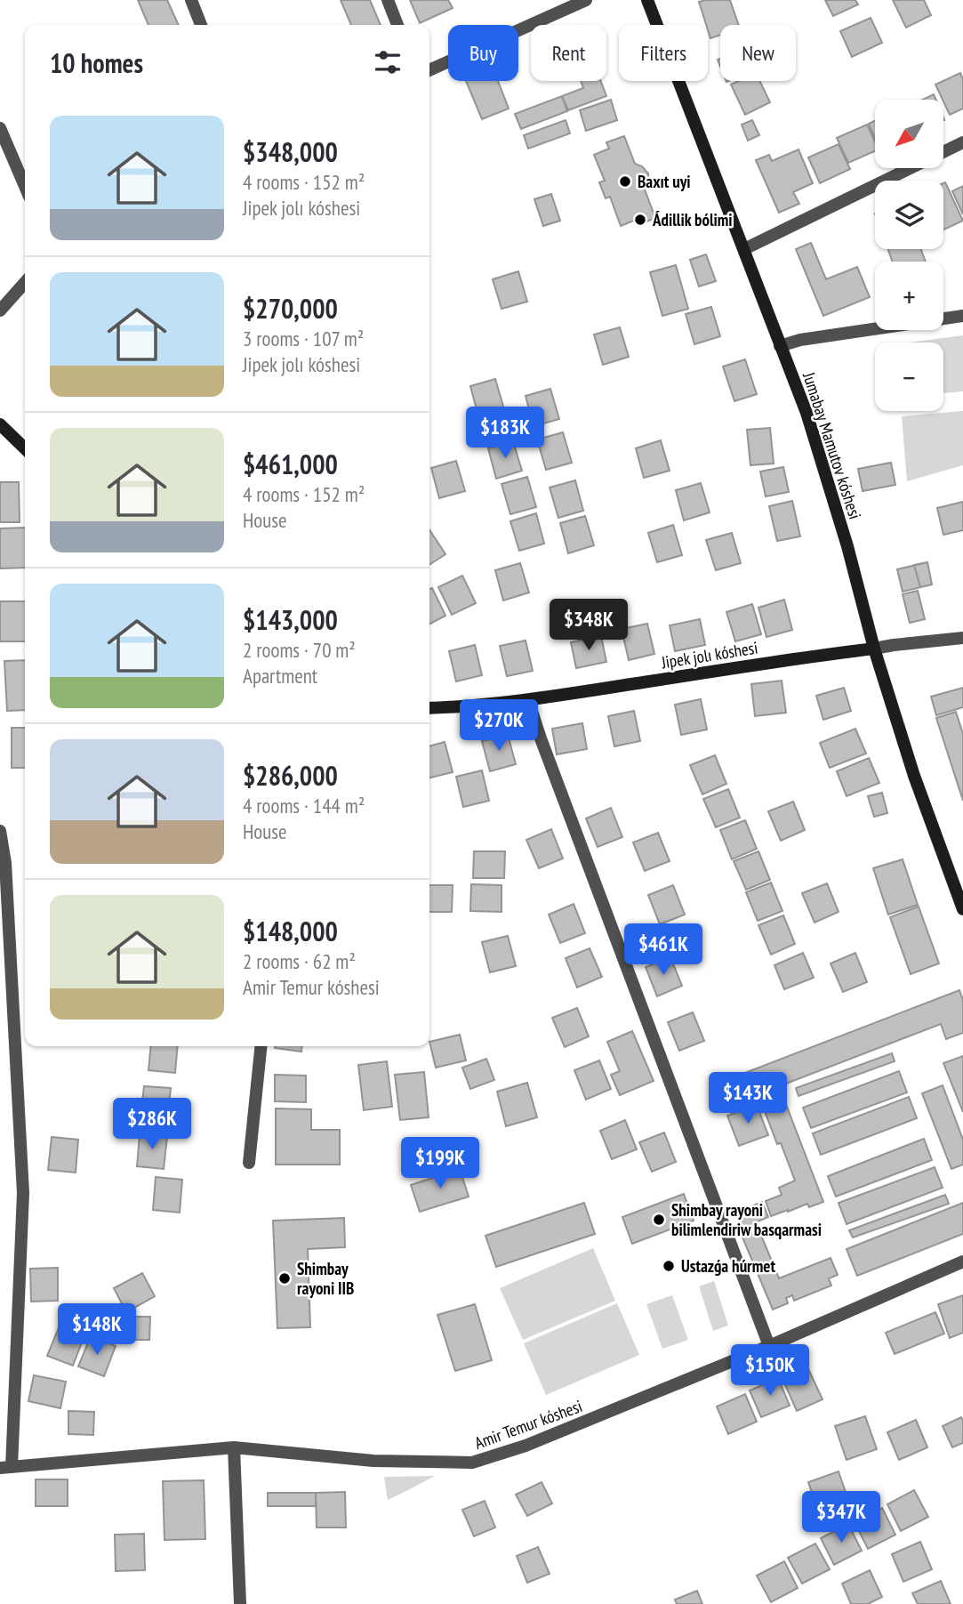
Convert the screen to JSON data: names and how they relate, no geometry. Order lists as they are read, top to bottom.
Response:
{
  "streets": {
    "street": ["Jumabay Mamutov kóshesi", "Jipek jolı kóshesi", "Amir Temur kóshesi"]
  },
  "crossings": [
    ["Jumabay Mamutov kóshesi", "Jipek jolı kóshesi"]
  ],
  "places": [
    "Baxıt uyi",
    "Ádillik bólimi",
    "Shimbay rayoni bilimlendiriw basqarmasi",
    "Ustazǵa húrmet",
    "Shimbay rayoni IIB"
  ],
  "north": "bottom left",
  "page": {
    "chip": [
      "Buy",
      "Rent",
      "Filters",
      "New"
    ],
    "heading": "10 homes",
    "map_buttons": ["+", "−"],
    "list": [
      {
        "name": "$348,000",
        "note": "4 rooms · 152 m² · Jipek jolı kóshesi"
      },
      {
        "name": "$270,000",
        "note": "3 rooms · 107 m² · Jipek jolı kóshesi"
      },
      {
        "name": "$461,000",
        "note": "4 rooms · 152 m² · House"
      },
      {
        "name": "$143,000",
        "note": "2 rooms · 70 m² · Apartment"
      },
      {
        "name": "$286,000",
        "note": "4 rooms · 144 m² · House"
      },
      {
        "name": "$148,000",
        "note": "2 rooms · 62 m² · Amir Temur kóshesi"
      }
    ],
    "price": [
      "$183K",
      "$348K",
      "$270K",
      "$461K",
      "$143K",
      "$286K",
      "$199K",
      "$148K",
      "$150K",
      "$347K"
    ]
  }
}
